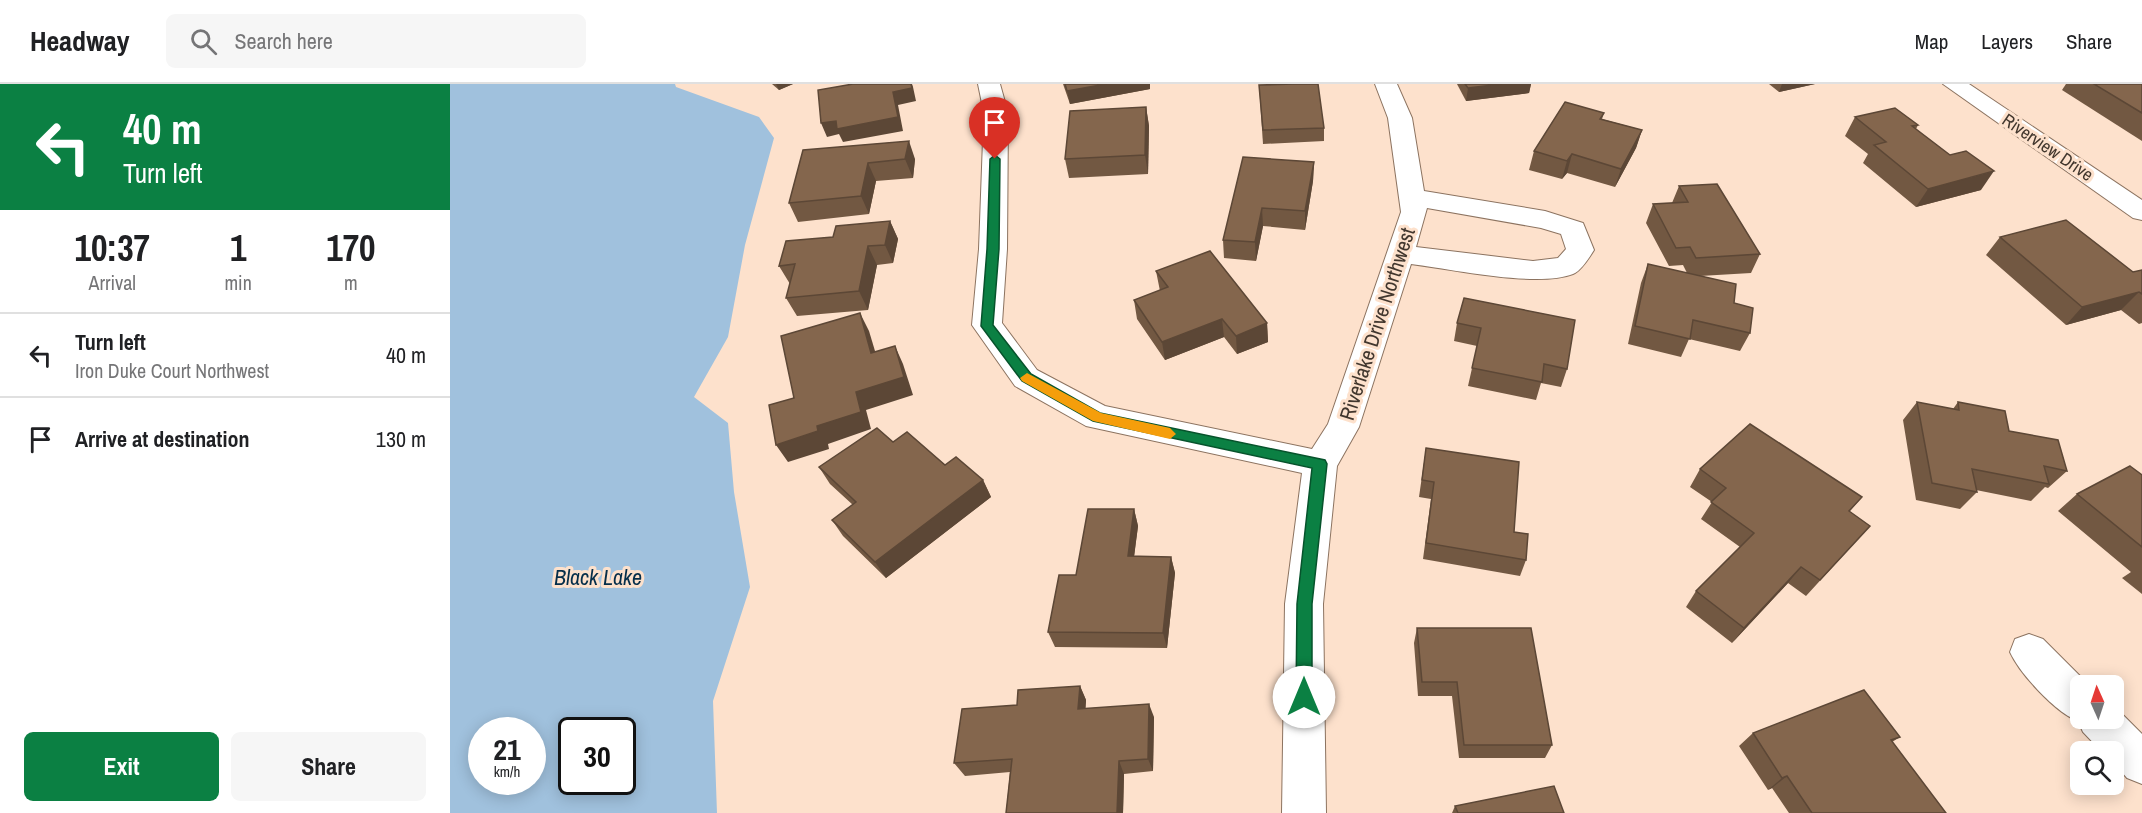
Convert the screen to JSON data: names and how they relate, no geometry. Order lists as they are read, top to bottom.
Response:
{
  "streets": {
    "street": ["Riverview Drive", "Riverlake Drive Northwest"]
  },
  "water": ["Black Lake"],
  "north": "top",
  "page": {
    "header": "Headway",
    "search": "Search here",
    "nav": ["Map", "Layers", "Share"],
    "turn": ["40 m", "Turn left"],
    "eta": [
      "10:37",
      "Arrival",
      "1",
      "min",
      "170",
      "m"
    ],
    "list": [
      {
        "name": "Turn left",
        "note": "Iron Duke Court Northwest",
        "value": "40 m"
      },
      {
        "name": "Arrive at destination",
        "value": "130 m"
      }
    ],
    "speed": "21 km/h",
    "limit": "30",
    "buttons": ["Exit", "Share"]
  }
}
